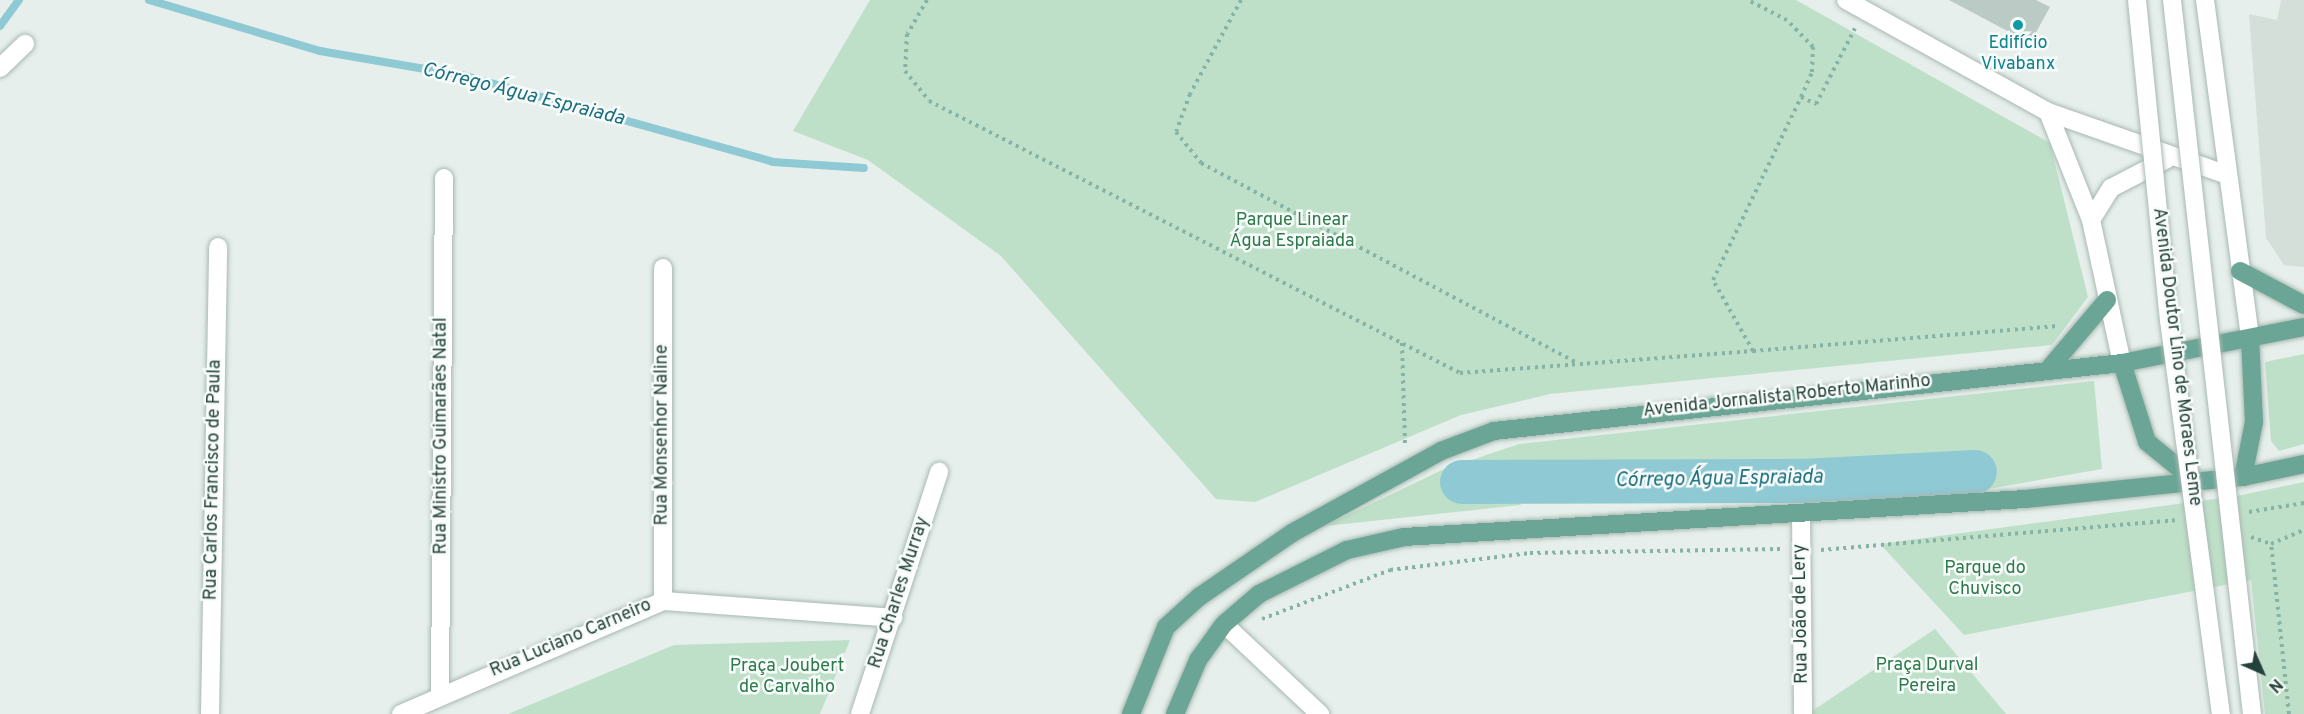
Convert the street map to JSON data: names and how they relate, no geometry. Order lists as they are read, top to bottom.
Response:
{
  "streets": {
    "main road": ["Avenida Jornalista Roberto Marinho"],
    "street": [
      "Avenida Doutor Lino de Moraes Leme",
      "Rua Monsenhor Naline",
      "Rua Ministro Guimarães Natal",
      "Rua Carlos Francisco de Paula",
      "Rua Charles Murray",
      "Rua João de Lery",
      "Rua Luciano Carneiro"
    ]
  },
  "crossings": [
    ["Rua Monsenhor Naline", "Rua Luciano Carneiro"],
    ["Rua Ministro Guimarães Natal", "Rua Luciano Carneiro"],
    ["Rua Charles Murray", "Rua Luciano Carneiro"]
  ],
  "water": ["Córrego Água Espraiada"],
  "parks": [
    "Parque Linear Água Espraiada",
    "Parque do Chuvisco",
    "Praça Durval Pereira",
    "Praça Joubert de Carvalho"
  ],
  "places": ["Edifício Vivabanx"],
  "north": "bottom right"
}
